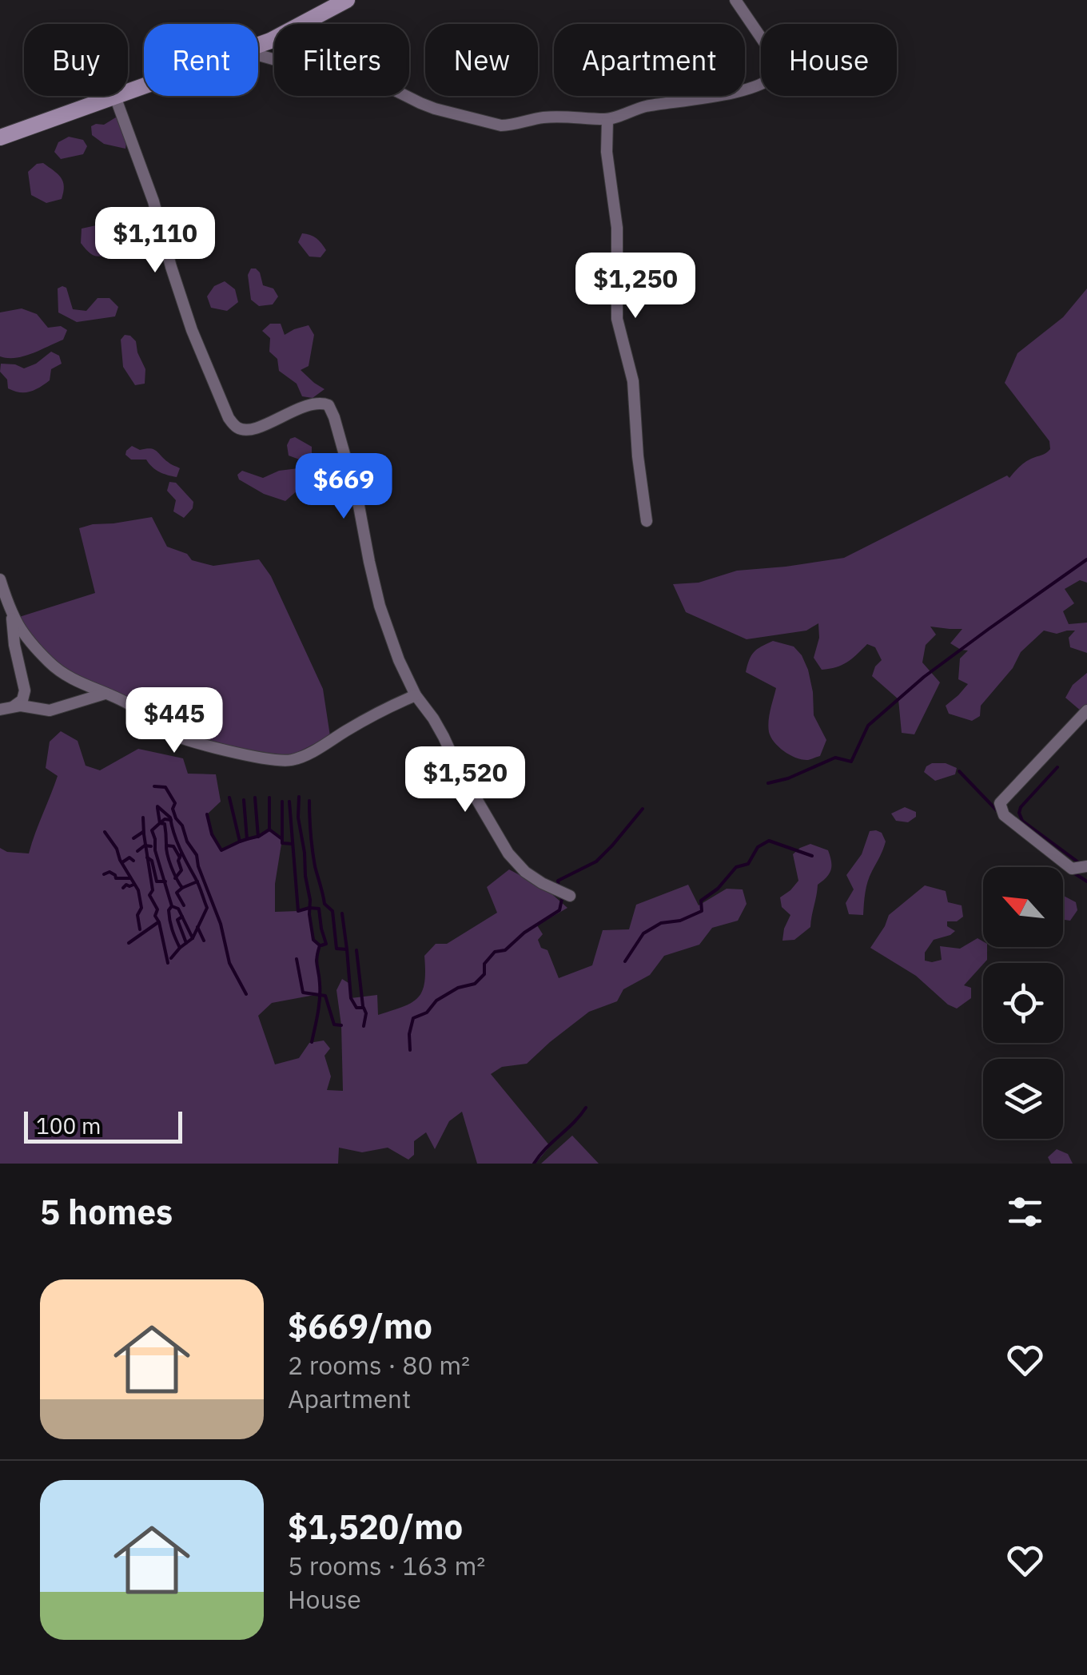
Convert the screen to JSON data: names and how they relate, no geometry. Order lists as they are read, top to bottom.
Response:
{
  "scale_bar": "100 m",
  "north": "top left",
  "page": {
    "chip": [
      "Buy",
      "Rent",
      "Filters",
      "New",
      "Apartment",
      "House"
    ],
    "price": [
      "$1,110",
      "$1,250",
      "$669",
      "$445",
      "$1,520"
    ],
    "scale": "100 m",
    "heading": "5 homes",
    "list": [
      {
        "name": "$669/mo",
        "note": "2 rooms · 80 m² · Apartment"
      },
      {
        "name": "$1,520/mo",
        "note": "5 rooms · 163 m² · House"
      }
    ]
  }
}
